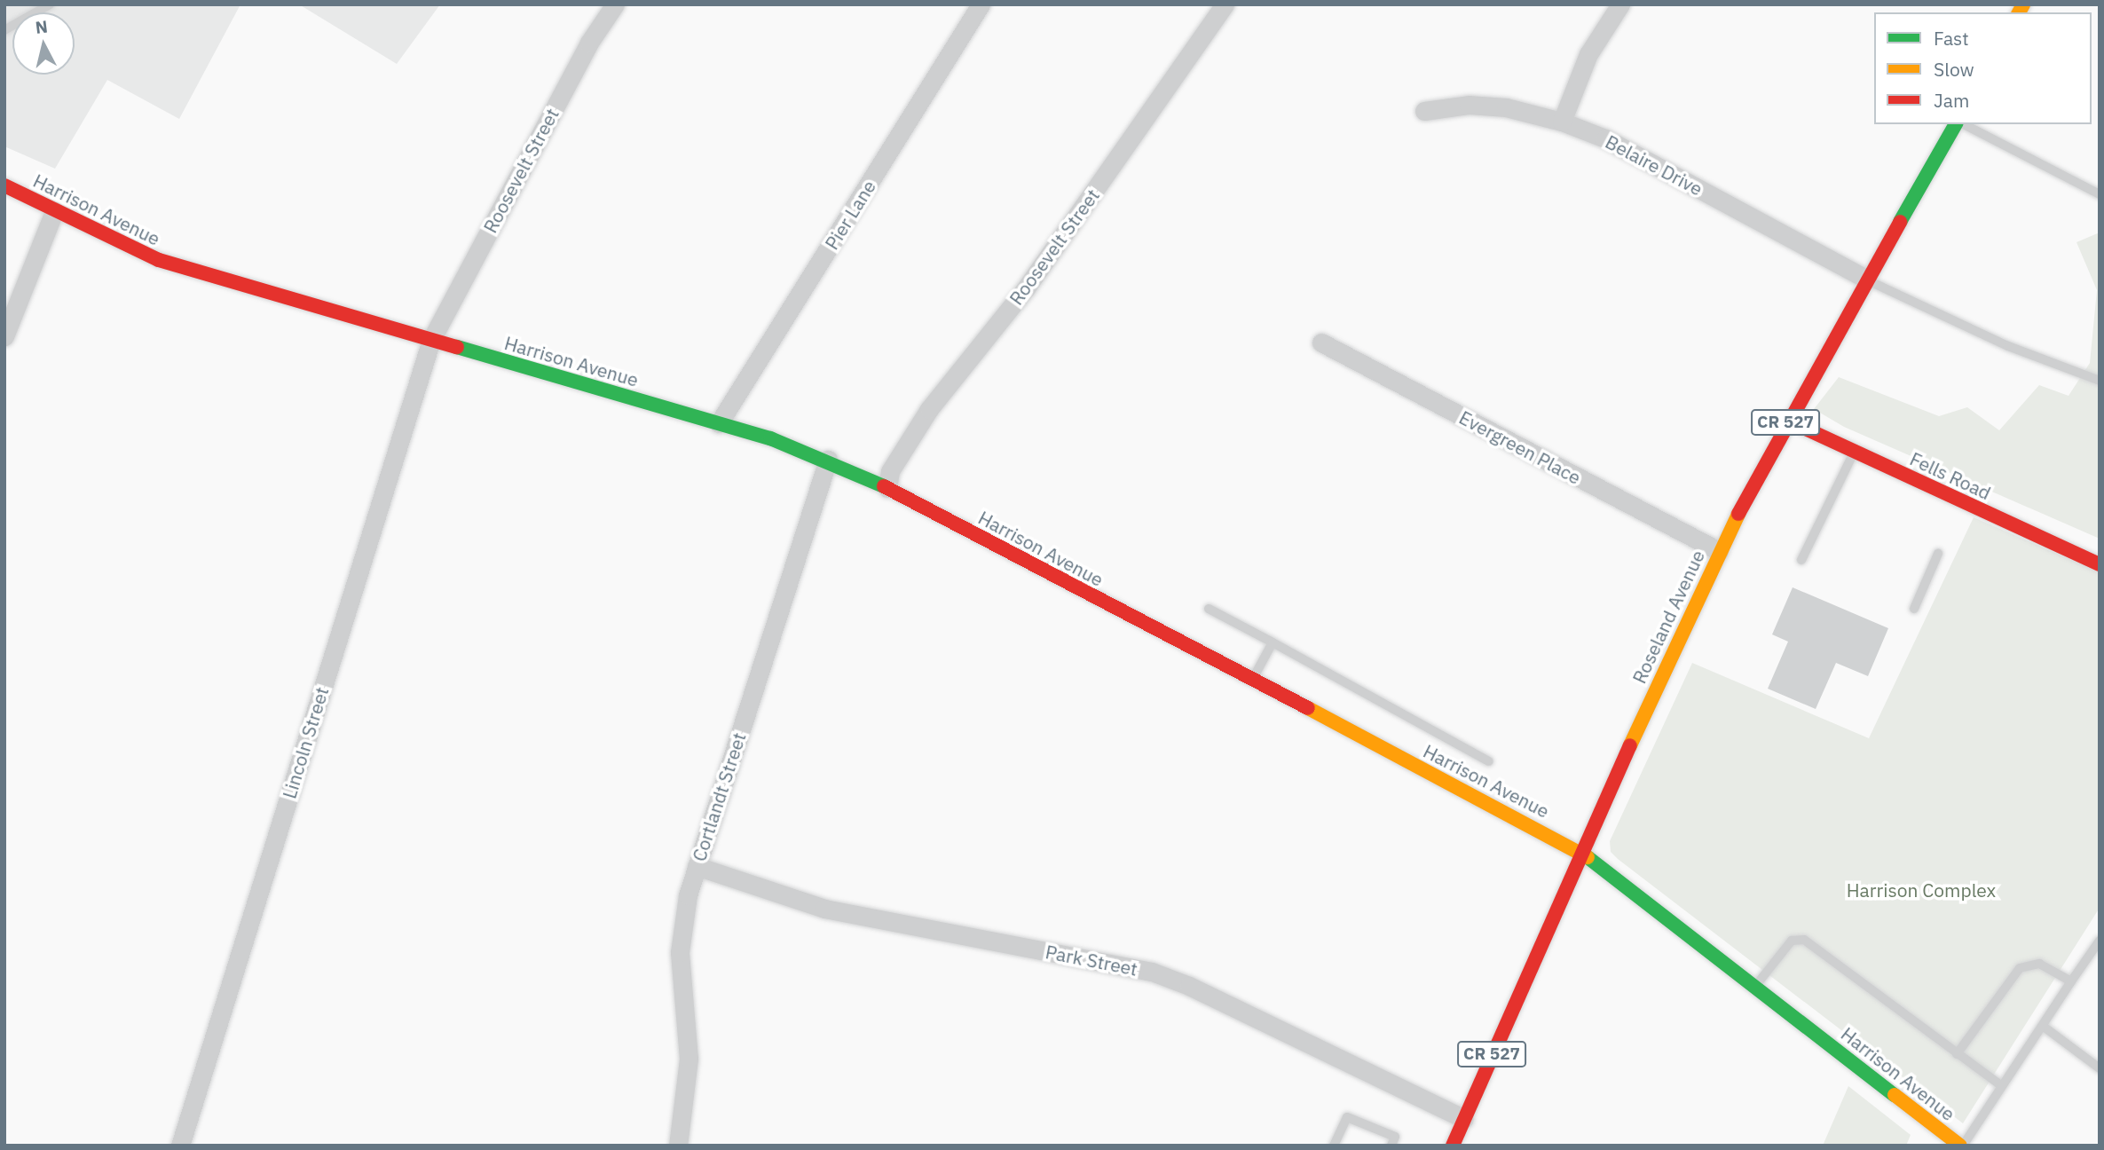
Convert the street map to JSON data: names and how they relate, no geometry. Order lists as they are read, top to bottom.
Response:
{
  "streets": {
    "street": [
      "Belaire Drive",
      "Roosevelt Street",
      "Harrison Avenue",
      "Pier Lane",
      "CR 527",
      "Evergreen Place",
      "Fells Road",
      "Roseland Avenue",
      "Lincoln Street",
      "Cortlandt Street",
      "Park Street"
    ]
  },
  "crossings": [
    ["Belaire Drive", "Roseland Avenue"],
    ["Roosevelt Street", "Harrison Avenue"],
    ["Roosevelt Street", "Lincoln Street"],
    ["Harrison Avenue", "Pier Lane"],
    ["Harrison Avenue", "Roseland Avenue"],
    ["Harrison Avenue", "Lincoln Street"],
    ["Harrison Avenue", "Cortlandt Street"],
    ["Evergreen Place", "Roseland Avenue"],
    ["Fells Road", "Roseland Avenue"],
    ["Roseland Avenue", "Park Street"],
    ["Cortlandt Street", "Park Street"]
  ],
  "parks": ["Harrison Complex"],
  "legend": ["Fast", "Slow", "Jam"],
  "north": "top"
}
